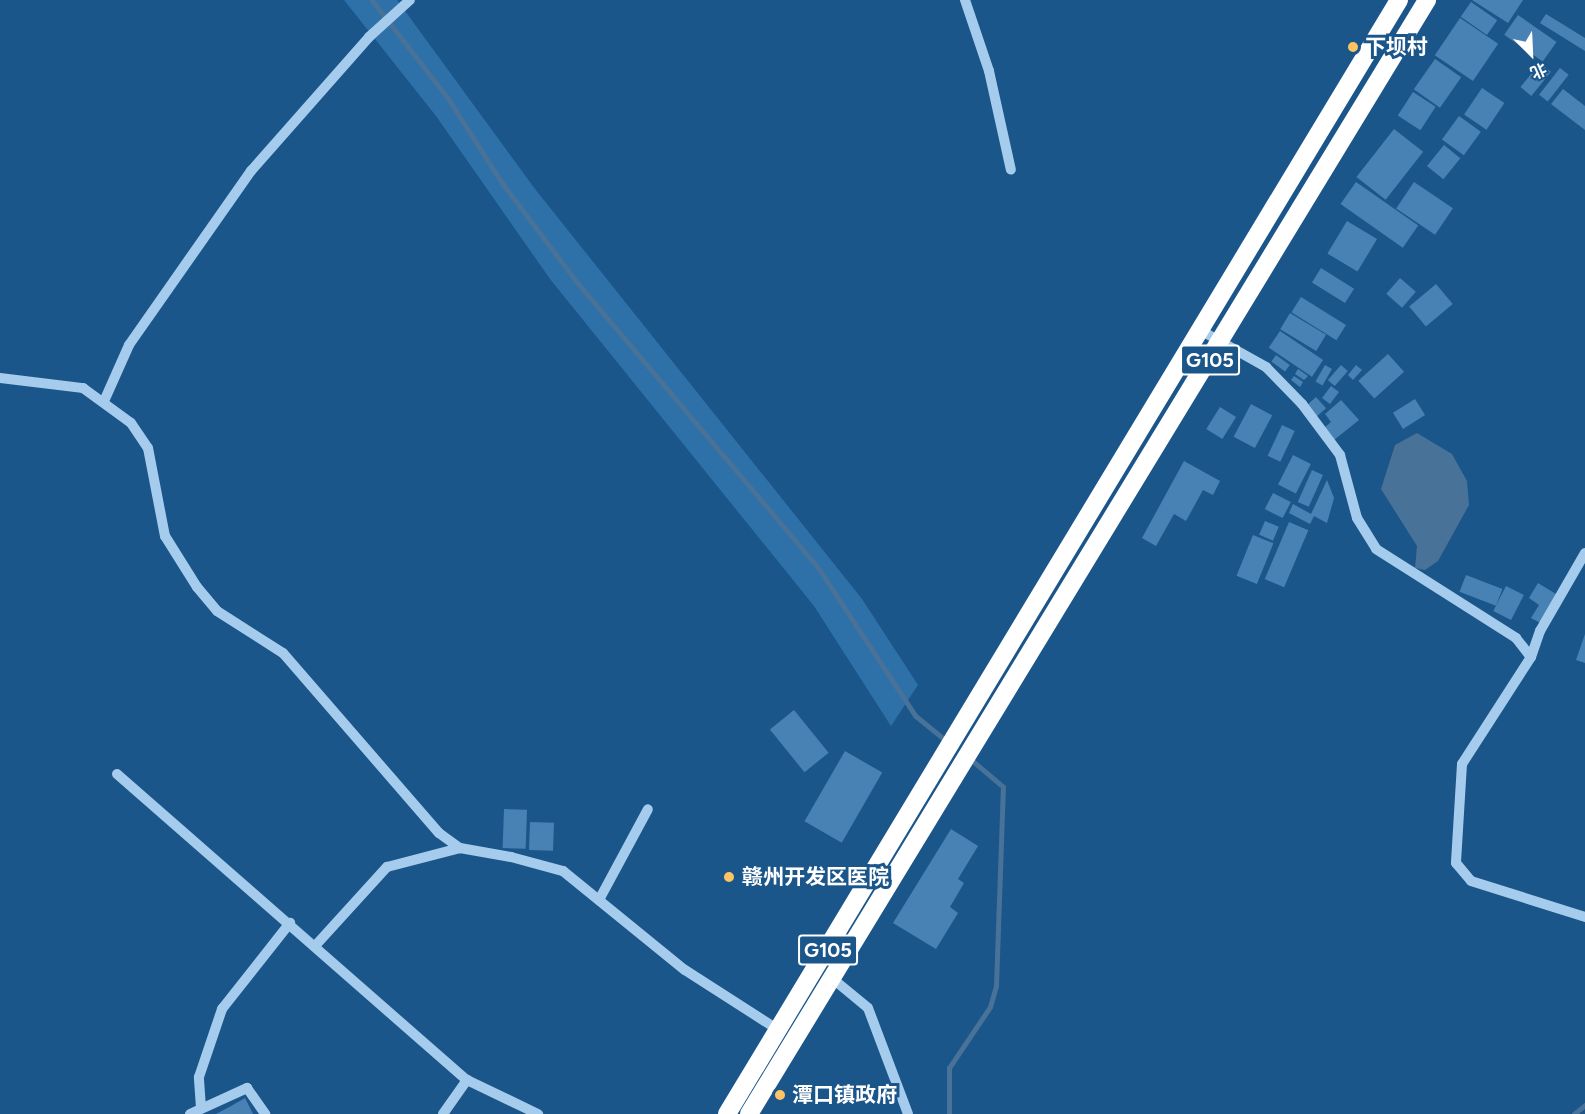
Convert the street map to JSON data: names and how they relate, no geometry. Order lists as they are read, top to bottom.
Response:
{
  "streets": {
    "highway": ["G105"]
  },
  "places": ["下坝村", "赣州开发区医院", "潭口镇政府"],
  "north": "bottom right"
}
